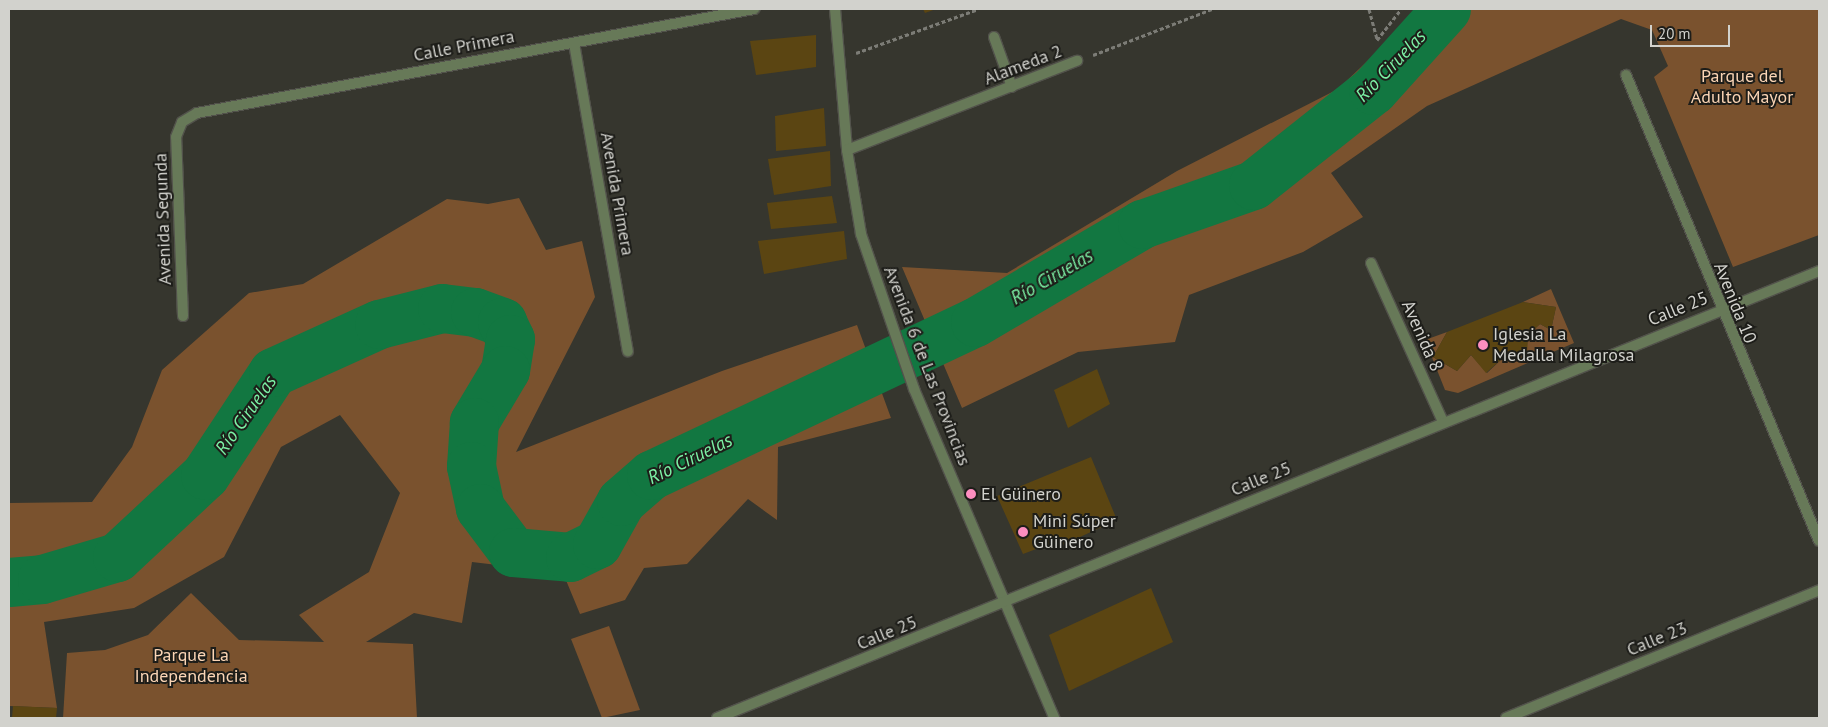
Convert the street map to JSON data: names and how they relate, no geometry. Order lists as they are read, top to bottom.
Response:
{
  "streets": {
    "street": [
      "Calle Primera",
      "Alameda 2",
      "Avenida Primera",
      "Avenida Segunda",
      "Avenida 10",
      "Calle 25",
      "Avenida 8",
      "Avenida 6 de Las Provincias",
      "Calle 23"
    ]
  },
  "crossings": [
    ["Calle Primera", "Avenida Primera"],
    ["Calle Primera", "Avenida Segunda"],
    ["Alameda 2", "Avenida 6 de Las Provincias"],
    ["Avenida 10", "Calle 25"],
    ["Calle 25", "Avenida 8"],
    ["Calle 25", "Avenida 6 de Las Provincias"]
  ],
  "water": ["Río Ciruelas"],
  "parks": ["Parque del Adulto Mayor", "Parque La Independencia"],
  "places": ["Iglesia La Medalla Milagrosa", "El Güinero", "Mini Súper Güinero"],
  "scale_bar": "20 m"
}
